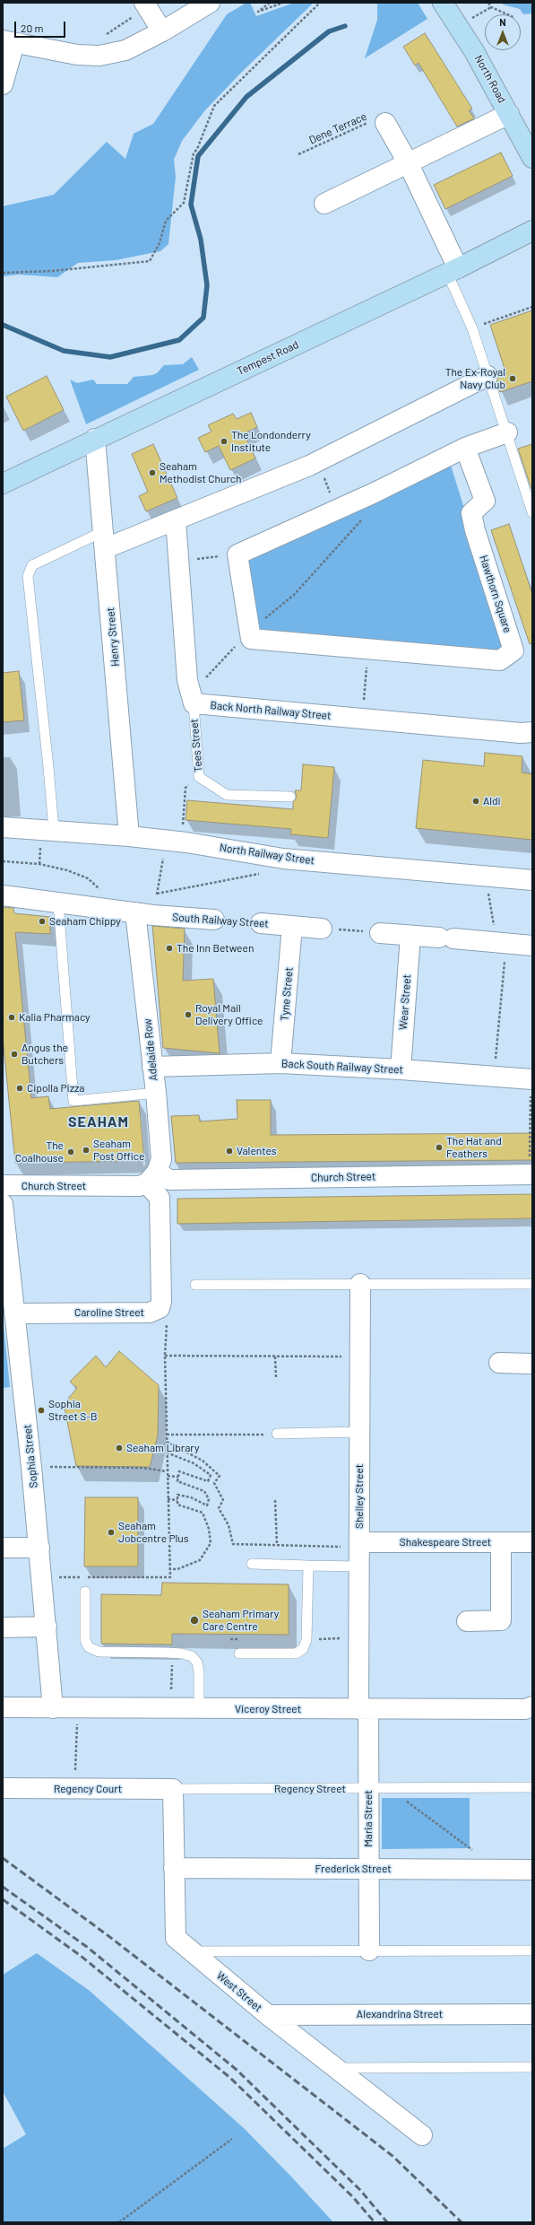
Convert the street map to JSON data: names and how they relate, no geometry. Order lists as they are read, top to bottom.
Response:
{
  "streets": {
    "main road": ["North Road", "Tempest Road"],
    "street": [
      "Hawthorn Square",
      "Henry Street",
      "Back North Railway Street",
      "North Railway Street",
      "South Railway Street",
      "Tyne Street",
      "Wear Street",
      "Adelaide Row",
      "Back South Railway Street",
      "Church Street",
      "Caroline Street",
      "Sophia Street",
      "Shelley Street",
      "Shakespeare Street",
      "Viceroy Street",
      "Regency Court",
      "Maria Street",
      "Frederick Street",
      "West Street",
      "Alexandrina Street"
    ],
    "lane": ["Tees Street", "Regency Street"],
    "path": ["Dene Terrace"]
  },
  "crossings": [
    ["Tempest Road", "Henry Street"],
    ["Henry Street", "North Railway Street"],
    ["Back North Railway Street", "Tees Street"],
    ["South Railway Street", "Tyne Street"],
    ["South Railway Street", "Adelaide Row"],
    ["Tyne Street", "Back South Railway Street"],
    ["Wear Street", "Back South Railway Street"],
    ["Adelaide Row", "Back South Railway Street"],
    ["Adelaide Row", "Church Street"],
    ["Adelaide Row", "Caroline Street"],
    ["Church Street", "Caroline Street"],
    ["Caroline Street", "Sophia Street"],
    ["Sophia Street", "Viceroy Street"],
    ["Shelley Street", "Shakespeare Street"],
    ["Shelley Street", "Viceroy Street"],
    ["Shelley Street", "Maria Street"],
    ["Viceroy Street", "Maria Street"],
    ["Regency Court", "Regency Street"],
    ["Regency Court", "West Street"],
    ["Regency Street", "Maria Street"],
    ["Regency Street", "West Street"],
    ["Maria Street", "Frederick Street"],
    ["Frederick Street", "West Street"],
    ["West Street", "Alexandrina Street"]
  ],
  "districts": ["SEAHAM"],
  "places": [
    "The Ex-Royal Navy Club",
    "The Londonderry Institute",
    "Seaham Methodist Church",
    "Aldi",
    "Seaham Chippy",
    "The Inn Between",
    "Royal Mail Delivery Office",
    "Kalia Pharmacy",
    "Angus the Butchers",
    "Cipolla Pizza",
    "The Hat and Feathers",
    "Seaham Post Office",
    "Valentes",
    "The Coalhouse",
    "Sophia Street S-B",
    "Seaham Library",
    "Seaham Jobcentre Plus",
    "Seaham Primary Care Centre"
  ],
  "scale_bar": "20 m",
  "north": "top"
}
